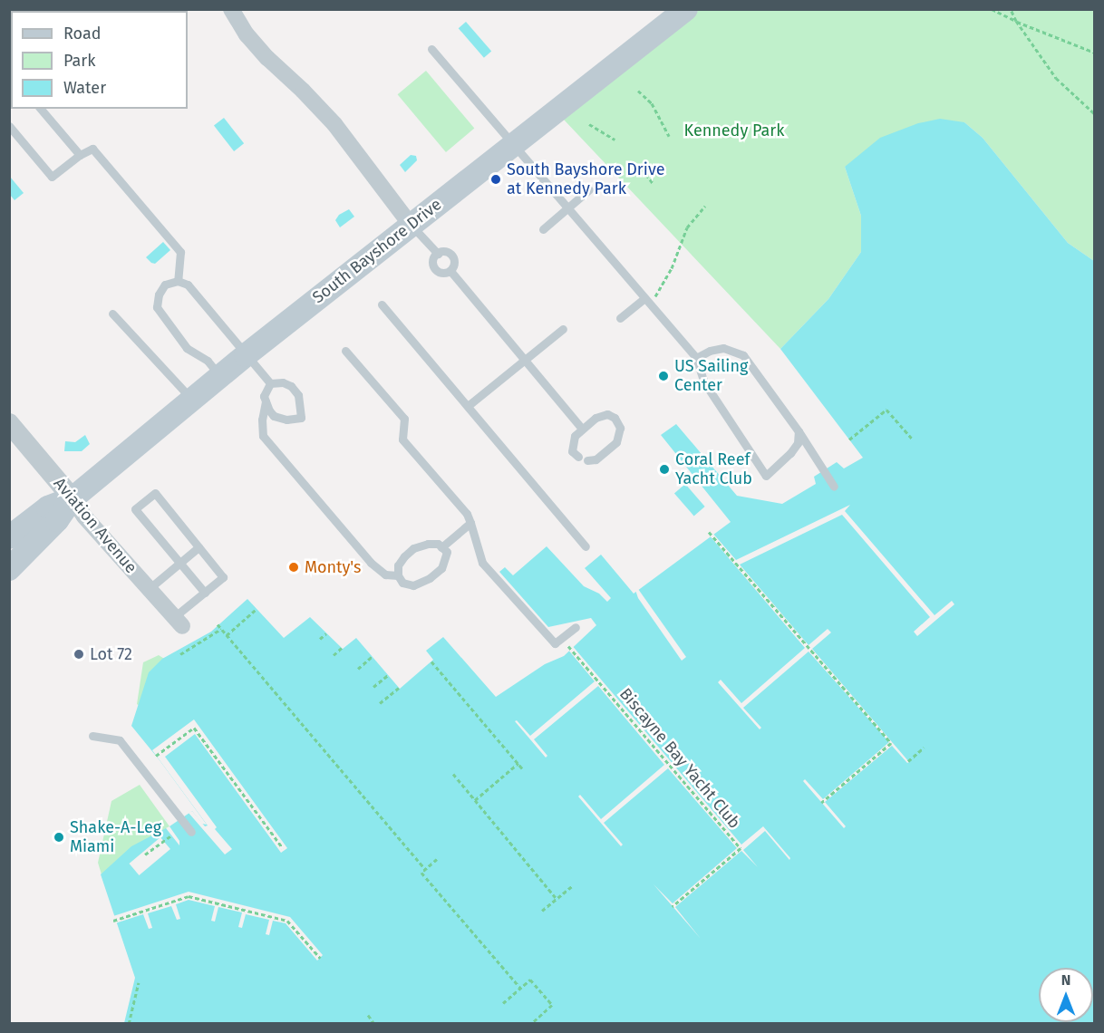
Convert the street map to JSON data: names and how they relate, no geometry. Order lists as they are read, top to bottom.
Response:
{
  "streets": {
    "main road": ["South Bayshore Drive"],
    "street": ["Aviation Avenue"],
    "path": ["Biscayne Bay Yacht Club"]
  },
  "crossings": [
    ["South Bayshore Drive", "Aviation Avenue"]
  ],
  "parks": ["Kennedy Park"],
  "places": [
    "South Bayshore Drive at Kennedy Park",
    "US Sailing Center",
    "Coral Reef Yacht Club",
    "Monty's",
    "Lot 72",
    "Shake-A-Leg Miami"
  ],
  "legend": ["Road", "Park", "Water"],
  "north": "top"
}
